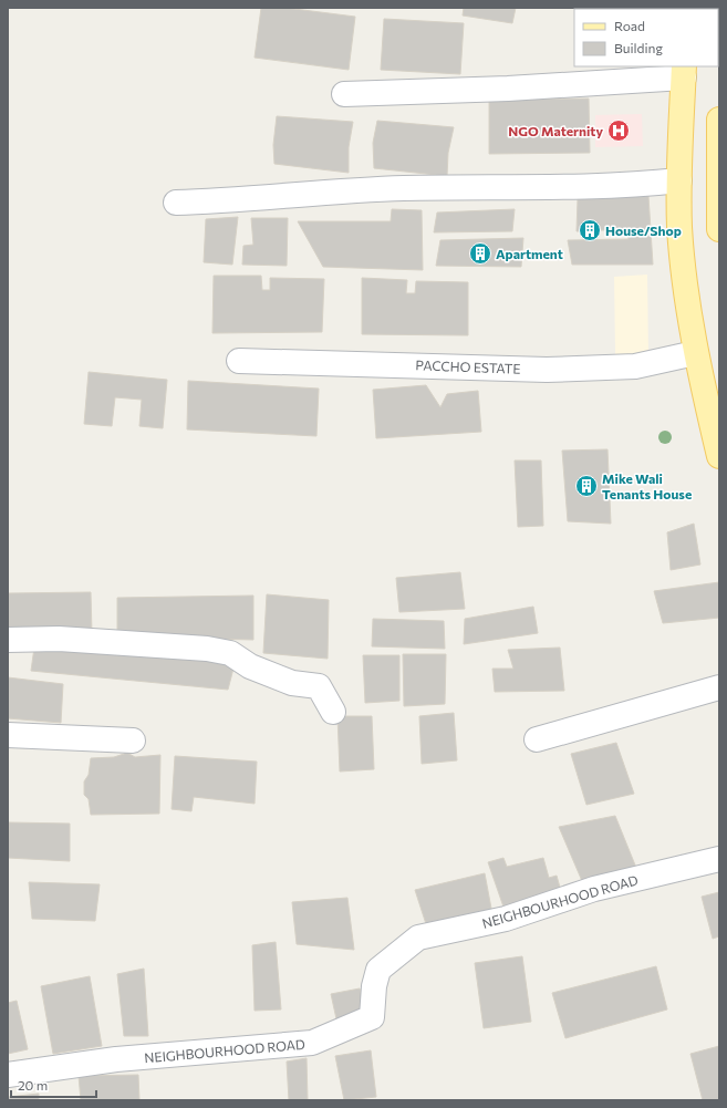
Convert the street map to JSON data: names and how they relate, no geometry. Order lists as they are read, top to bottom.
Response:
{
  "streets": {
    "street": ["PACCHO ESTATE", "NEIGHBOURHOOD ROAD"]
  },
  "places": {
    "hospital": ["NGO Maternity"],
    "building": ["House/Shop", "Apartment", "Mike Wali Tenants House"]
  },
  "legend": ["Road", "Building"],
  "scale_bar": "20 m"
}
